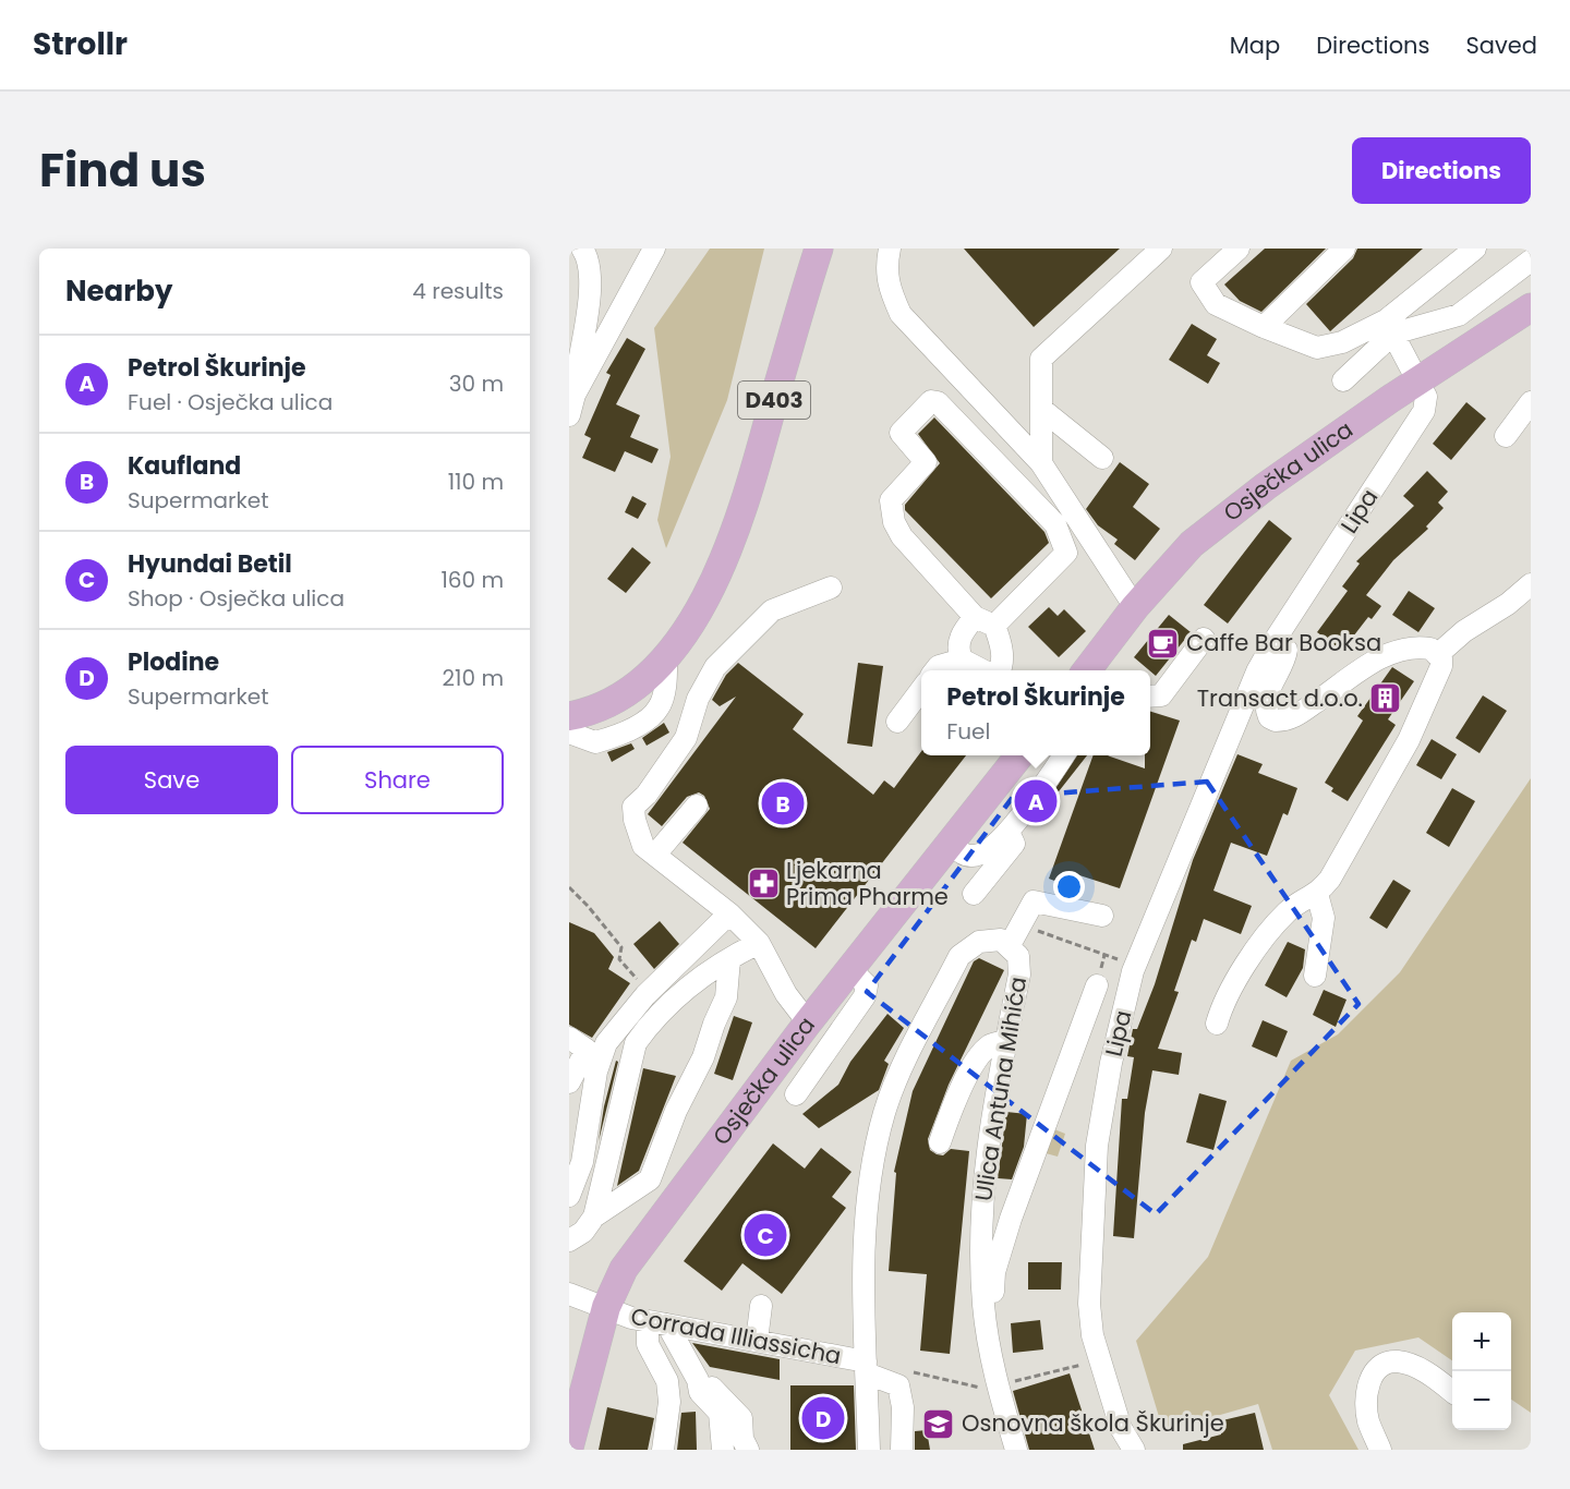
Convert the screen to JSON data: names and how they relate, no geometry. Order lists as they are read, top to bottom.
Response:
{
  "streets": {
    "main road": ["D403", "Osječka ulica"],
    "street": ["Lipa", "Ulica Antuna Mihića", "Corrada Illiassicha"]
  },
  "crossings": [
    ["Osječka ulica", "Lipa"],
    ["Osječka ulica", "Corrada Illiassicha"],
    ["Ulica Antuna Mihića", "Corrada Illiassicha"]
  ],
  "places": {
    "cafe": ["Caffe Bar Booksa"],
    "building": ["Transact d.o.o."],
    "pharmacy": ["Ljekarna Prima Pharme"],
    "school or university": ["Osnovna škola Škurinje"]
  },
  "page": {
    "header": "Strollr",
    "nav": ["Map", "Directions", "Saved"],
    "title": "Find us",
    "buttons": [
      "Directions",
      ["Save", "Share"]
    ],
    "heading": ["Nearby", "4 results"],
    "list": [
      {
        "mark": "A",
        "name": "Petrol Škurinje",
        "note": "Fuel · Osječka ulica",
        "value": "30 m"
      },
      {
        "mark": "B",
        "name": "Kaufland",
        "note": "Supermarket",
        "value": "110 m"
      },
      {
        "mark": "C",
        "name": "Hyundai Betil",
        "note": "Shop · Osječka ulica",
        "value": "160 m"
      },
      {
        "mark": "D",
        "name": "Plodine",
        "note": "Supermarket",
        "value": "210 m"
      }
    ],
    "popup": ["Petrol Škurinje", "Fuel"],
    "pins": [
      "A",
      "B",
      "C",
      "D"
    ],
    "map_buttons": ["+", "−"]
  }
}
